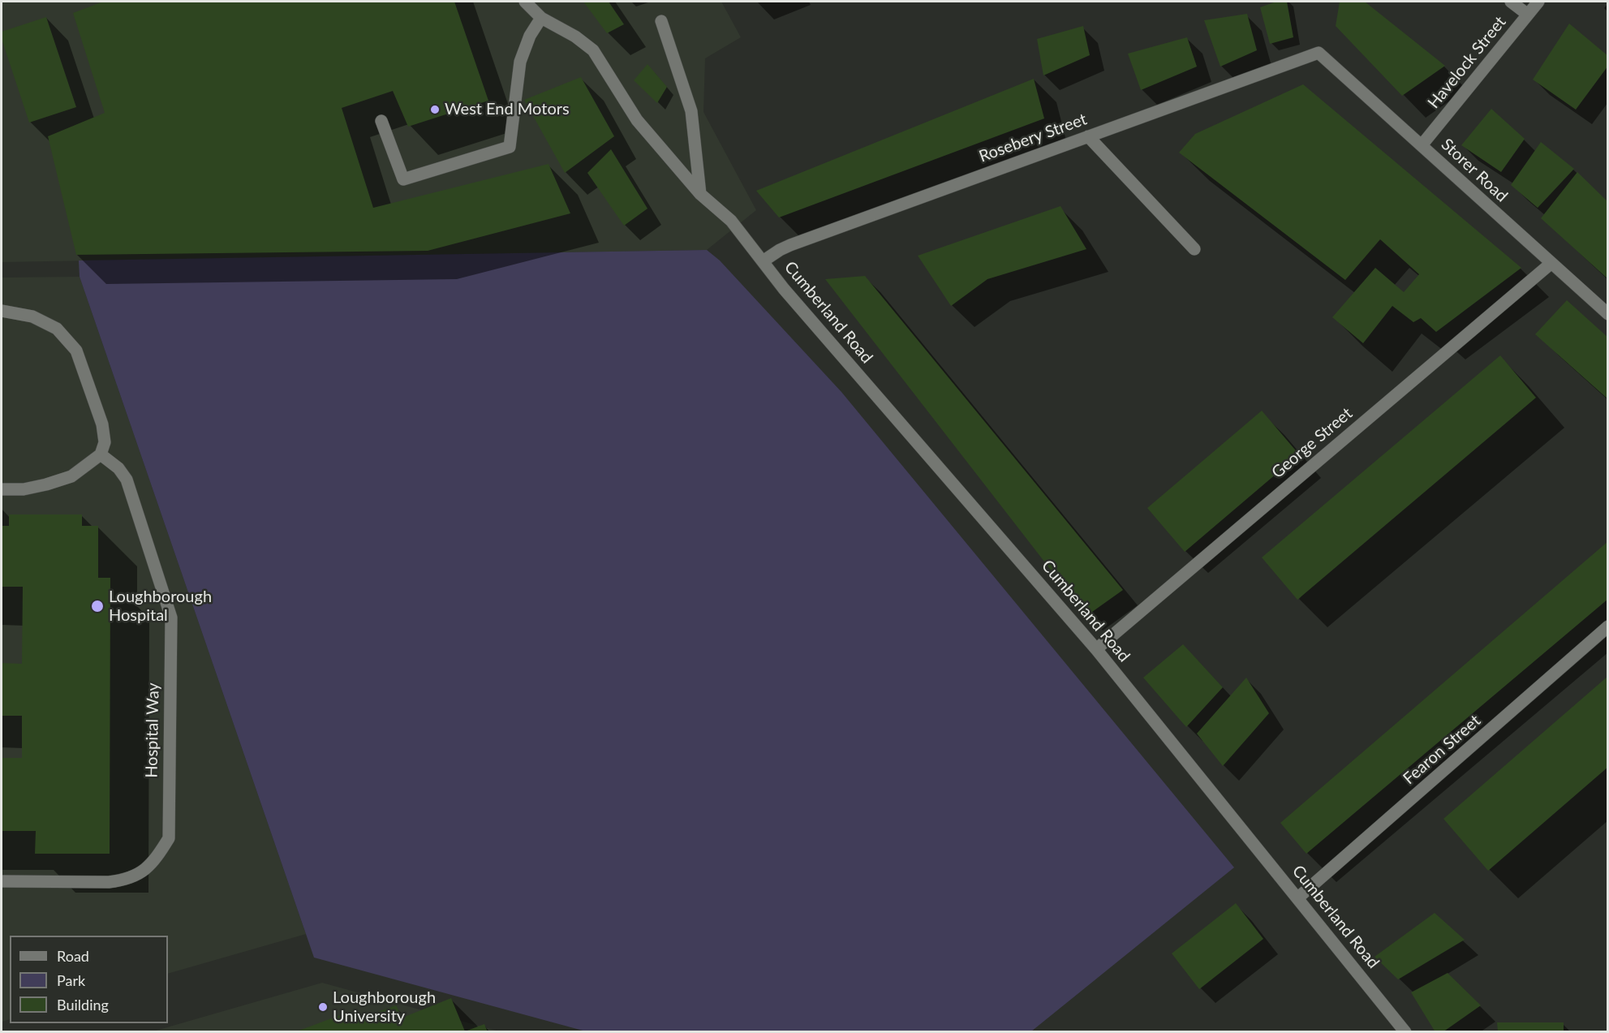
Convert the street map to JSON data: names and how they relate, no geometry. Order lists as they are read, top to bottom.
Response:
{
  "streets": {
    "street": [
      "Havelock Street",
      "Rosebery Street",
      "Storer Road",
      "Cumberland Road",
      "George Street",
      "Hospital Way",
      "Fearon Street"
    ]
  },
  "crossings": [
    ["Havelock Street", "Storer Road"],
    ["Rosebery Street", "Storer Road"],
    ["Rosebery Street", "Cumberland Road"],
    ["Storer Road", "George Street"],
    ["Cumberland Road", "George Street"],
    ["Cumberland Road", "Fearon Street"]
  ],
  "places": ["West End Motors", "Loughborough Hospital", "Loughborough University"],
  "legend": ["Road", "Park", "Building"]
}
